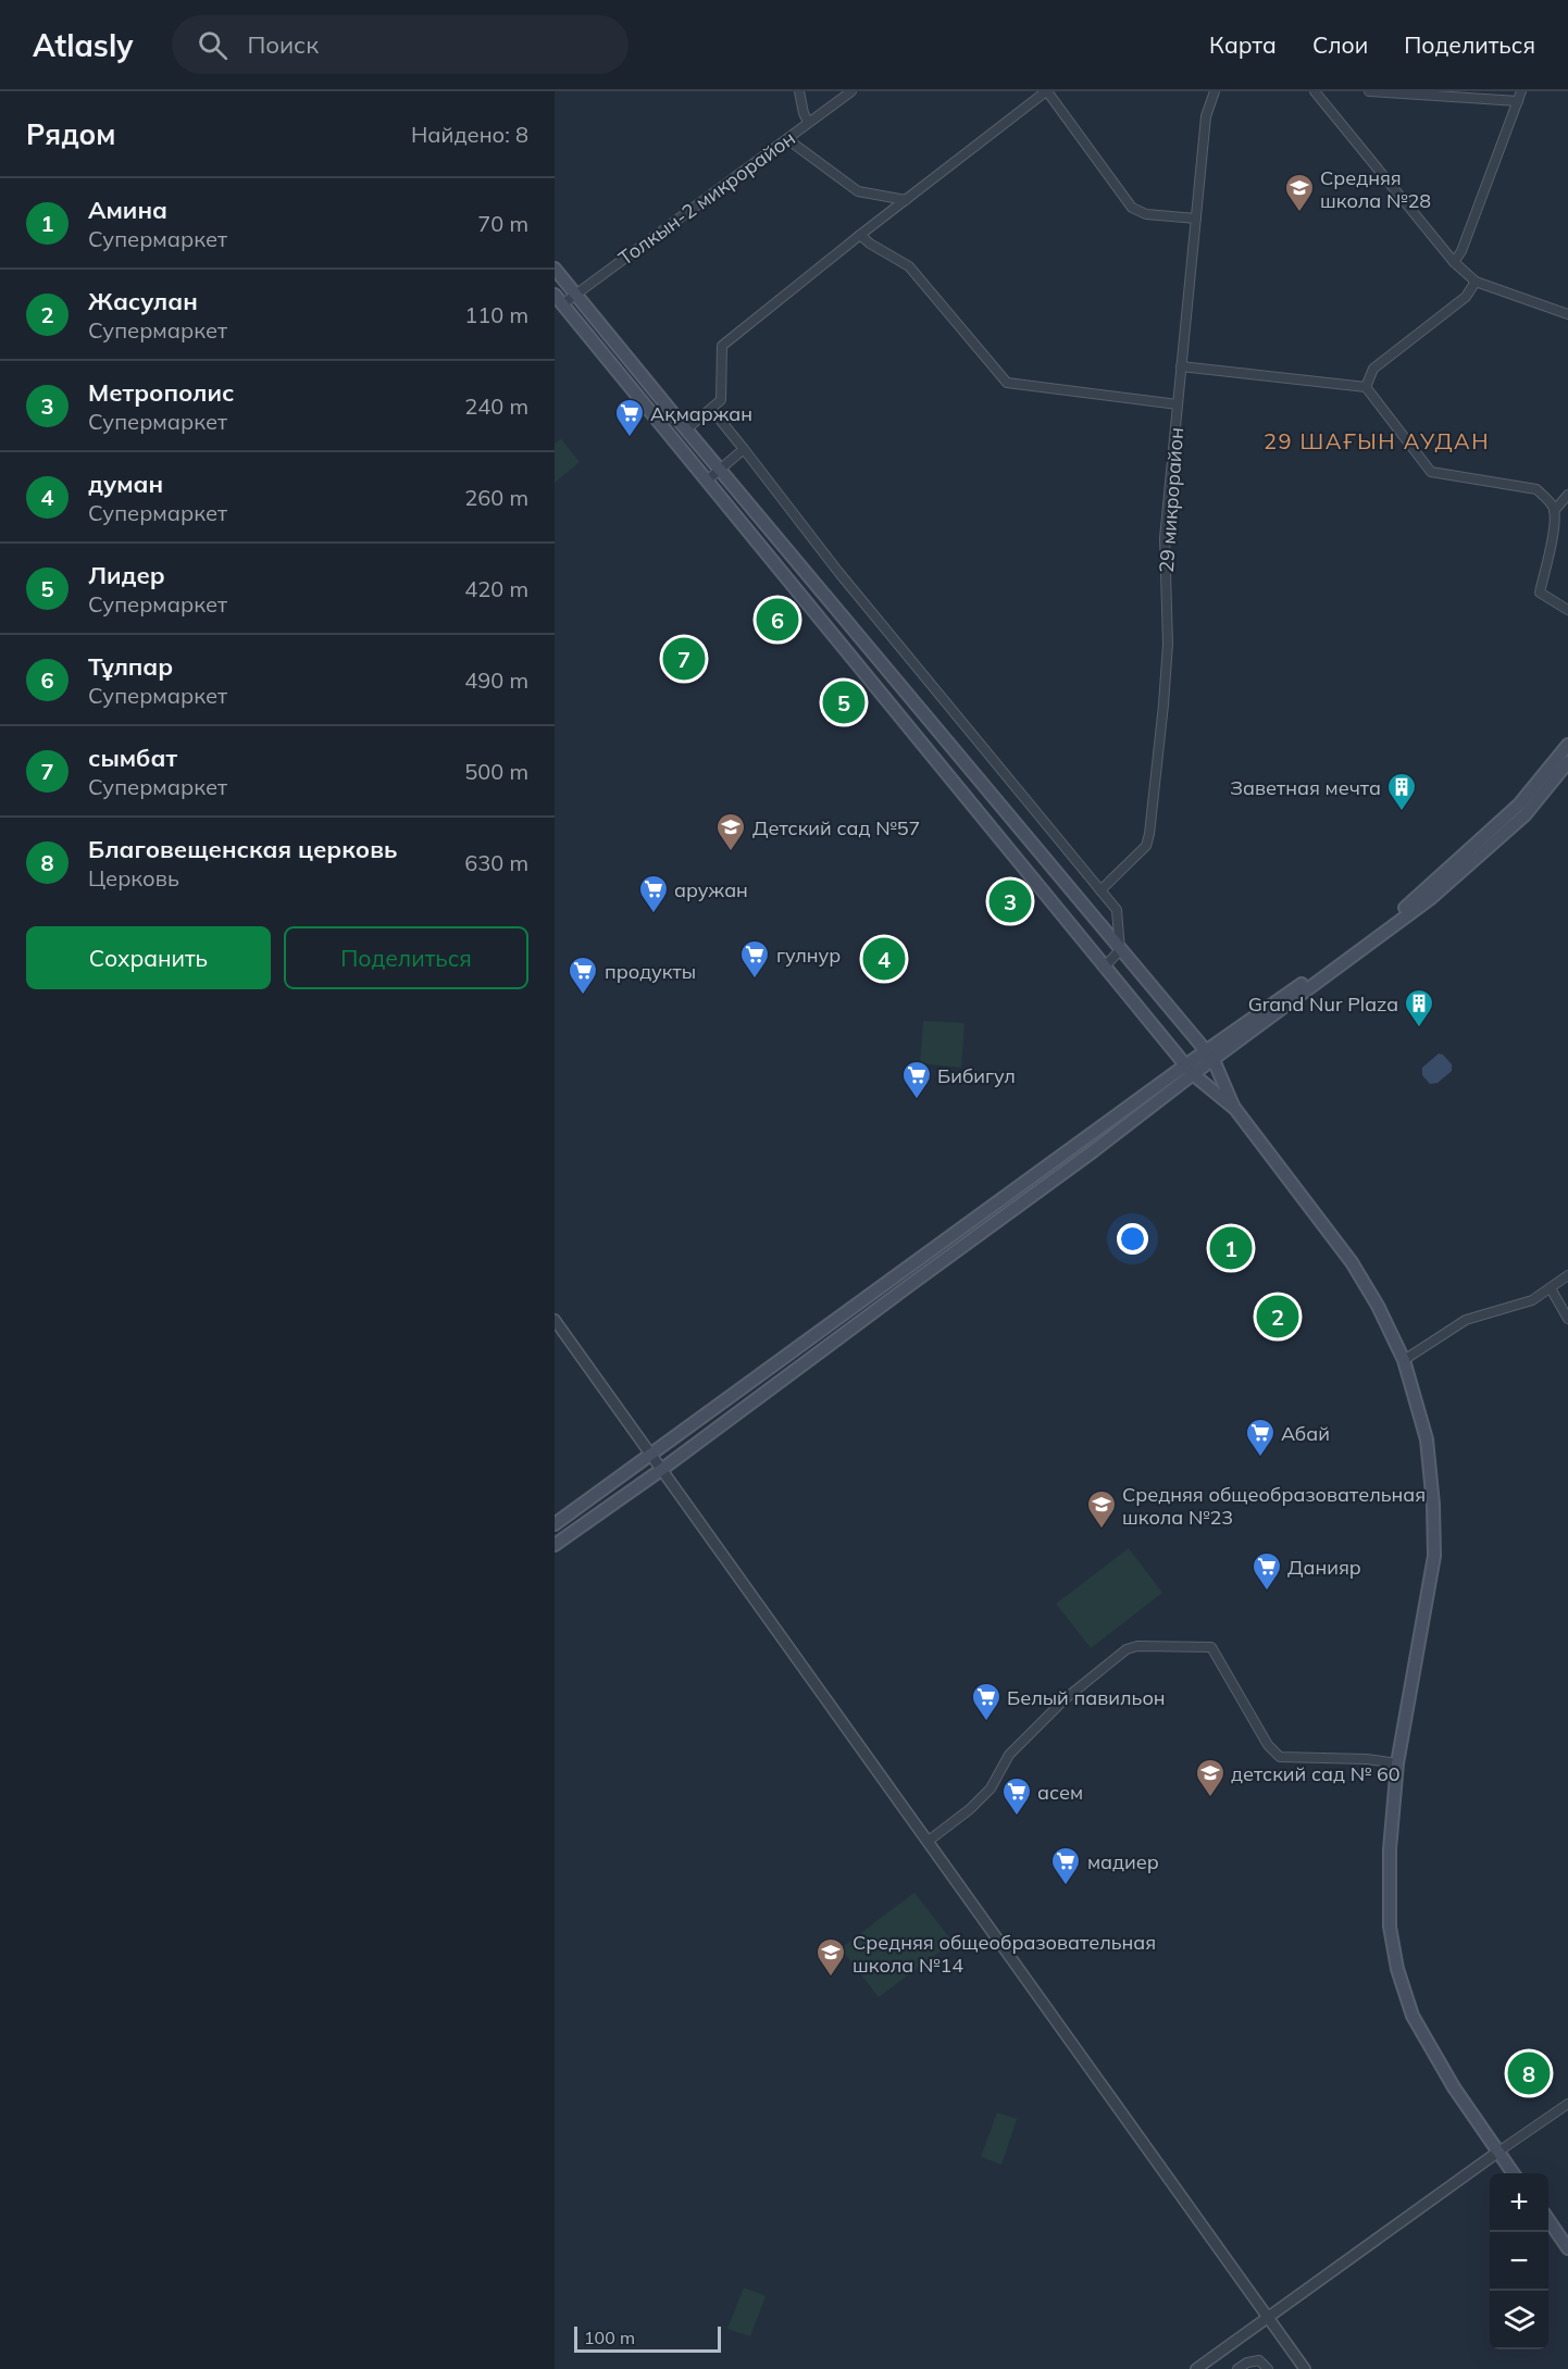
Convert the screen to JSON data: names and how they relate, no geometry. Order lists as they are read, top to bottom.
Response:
{
  "streets": {
    "street": ["Толкын-2 микрорайон", "29 микрорайон"]
  },
  "districts": ["29 ШАҒЫН АУДАН"],
  "places": {
    "school or university": [
      "Средняя школа №28",
      "Детский сад №57",
      "Средняя общеобразовательная школа №23",
      "детский сад № 60",
      "Cредняя общеобразовательная школа №14"
    ],
    "supermarket": [
      "Ақмаржан",
      "аружан",
      "гулнур",
      "продукты",
      "Бибигул",
      "Абай",
      "Данияр",
      "Белый павильон",
      "асем",
      "мадиер"
    ],
    "building": ["Заветная мечта", "Grand Nur Plaza"]
  },
  "scale_bar": "100 m",
  "page": {
    "header": "Atlasly",
    "search": "Поиск",
    "nav": ["Карта", "Слои", "Поделиться"],
    "heading": ["Рядом", "Найдено: 8"],
    "list": [
      {
        "mark": "1",
        "name": "Амина",
        "note": "Супермаркет",
        "value": "70 m"
      },
      {
        "mark": "2",
        "name": "Жасулан",
        "note": "Супермаркет",
        "value": "110 m"
      },
      {
        "mark": "3",
        "name": "Метрополис",
        "note": "Супермаркет",
        "value": "240 m"
      },
      {
        "mark": "4",
        "name": "думан",
        "note": "Супермаркет",
        "value": "260 m"
      },
      {
        "mark": "5",
        "name": "Лидер",
        "note": "Супермаркет",
        "value": "420 m"
      },
      {
        "mark": "6",
        "name": "Тұлпар",
        "note": "Супермаркет",
        "value": "490 m"
      },
      {
        "mark": "7",
        "name": "сымбат",
        "note": "Супермаркет",
        "value": "500 m"
      },
      {
        "mark": "8",
        "name": "Благовещенская церковь",
        "note": "Церковь",
        "value": "630 m"
      }
    ],
    "pins": [
      "6",
      "7",
      "5",
      "3",
      "4",
      "1",
      "2",
      "8"
    ],
    "buttons": ["Сохранить", "Поделиться"],
    "map_buttons": ["+", "−"],
    "scale": "100 m"
  }
}
